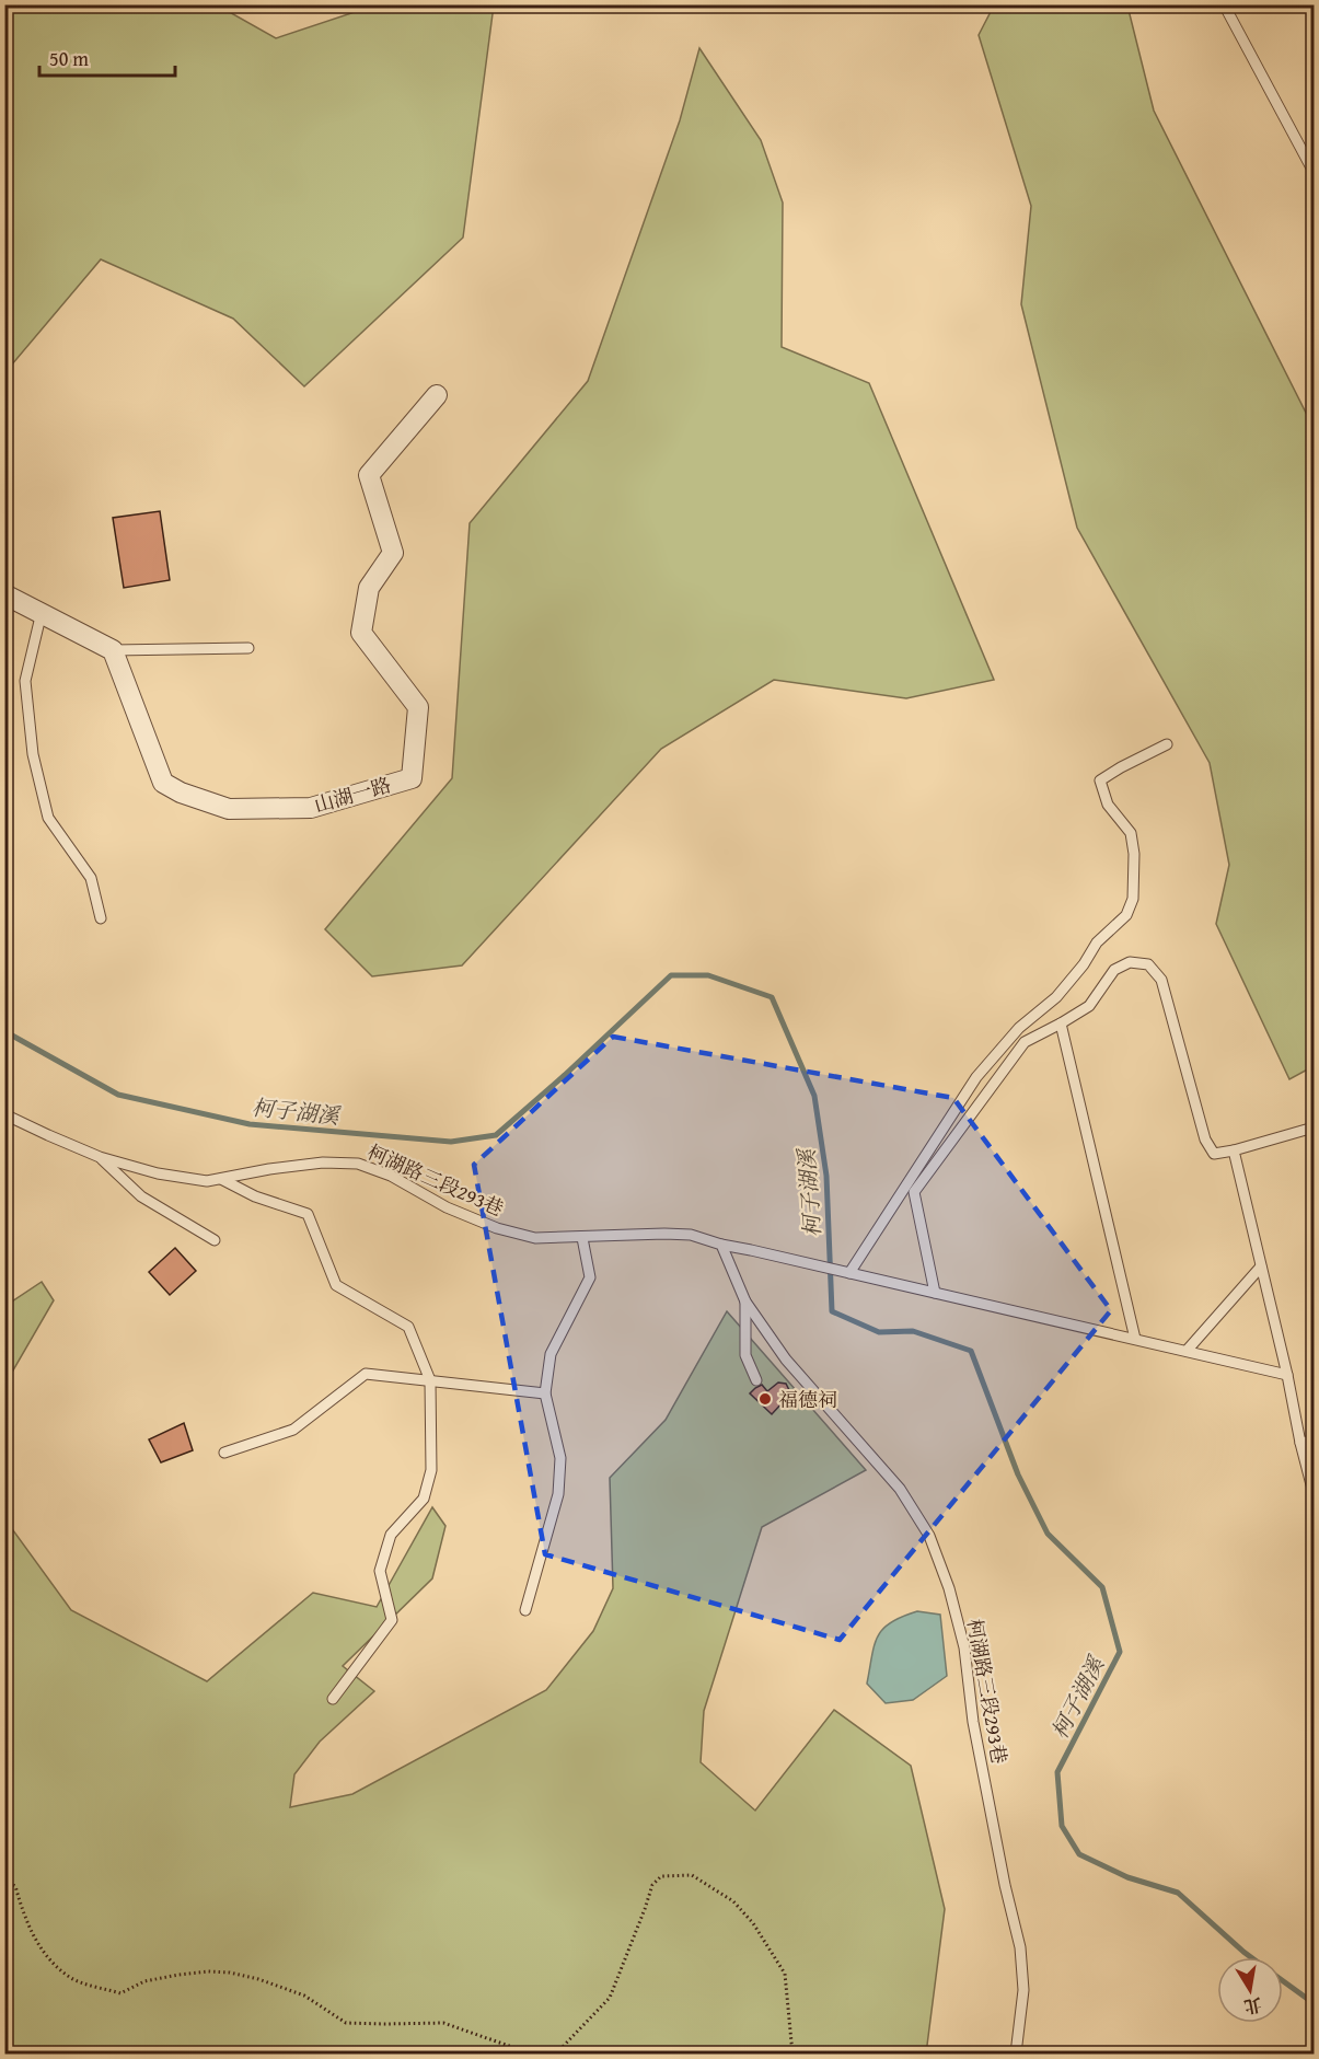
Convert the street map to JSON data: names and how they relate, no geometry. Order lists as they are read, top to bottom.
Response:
{
  "streets": {
    "street": ["山湖一路"],
    "lane": ["柯湖路三段293巷"]
  },
  "water": ["柯子湖溪"],
  "places": ["福德祠"],
  "scale_bar": "50 m",
  "north": "bottom"
}
